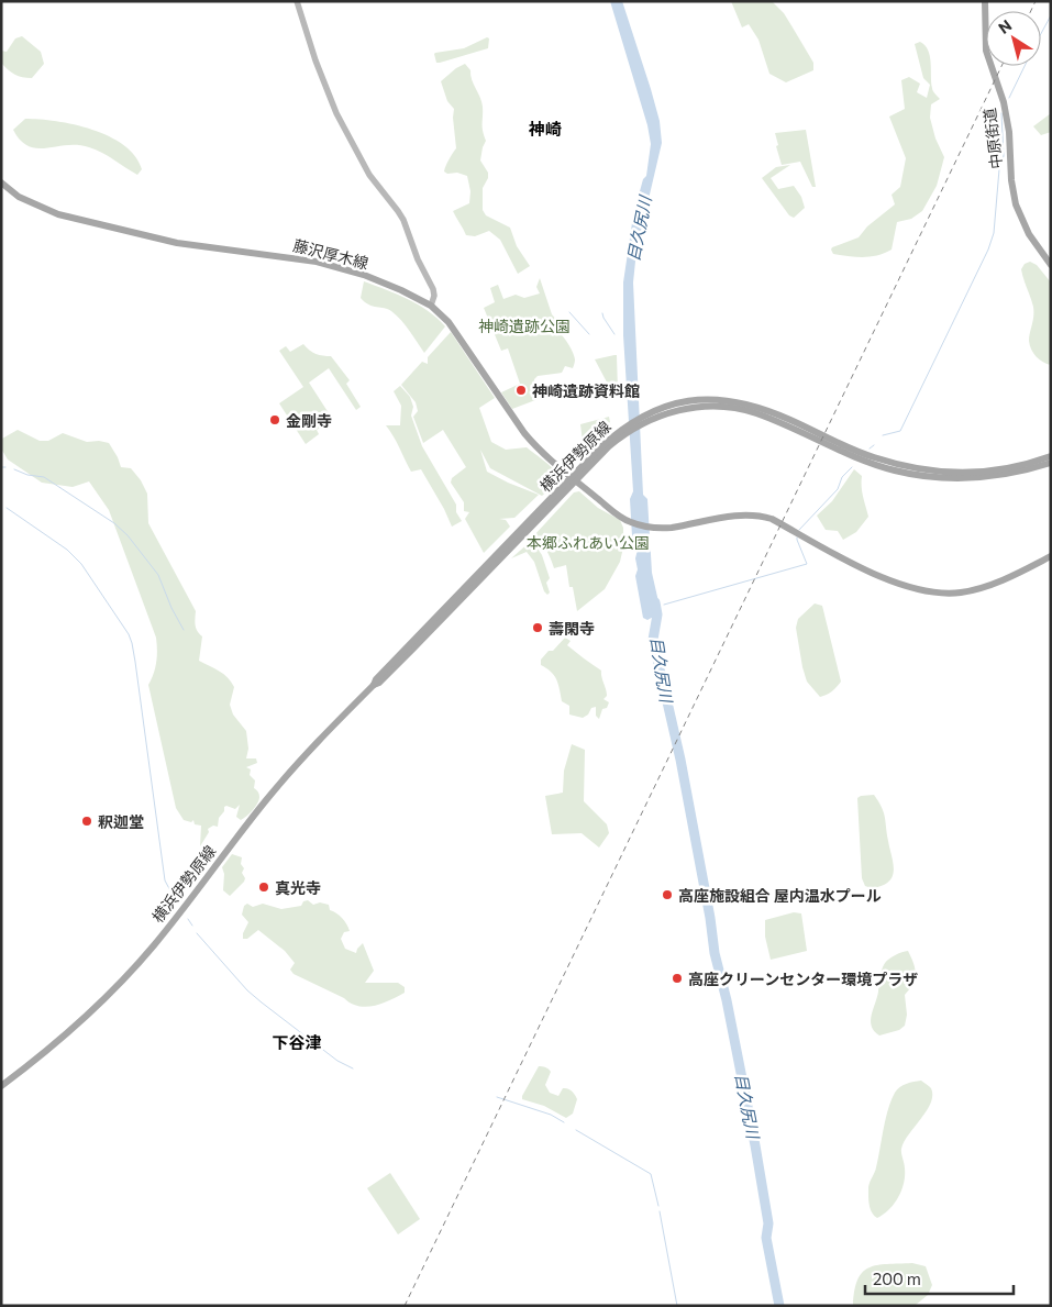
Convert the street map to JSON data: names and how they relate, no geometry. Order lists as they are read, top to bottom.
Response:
{
  "streets": {
    "main road": ["中原街道", "藤沢厚木線", "横浜伊勢原線"]
  },
  "crossings": [
    ["藤沢厚木線", "横浜伊勢原線"]
  ],
  "districts": ["神崎", "下谷津"],
  "water": ["目久尻川"],
  "parks": ["神崎遺跡公園", "本郷ふれあい公園"],
  "places": [
    "神崎遺跡資料館",
    "金剛寺",
    "壽閑寺",
    "釈迦堂",
    "真光寺",
    "高座施設組合 屋内温水プール",
    "高座クリーンセンター環境プラザ"
  ],
  "scale_bar": "200 m",
  "north": "top left"
}
